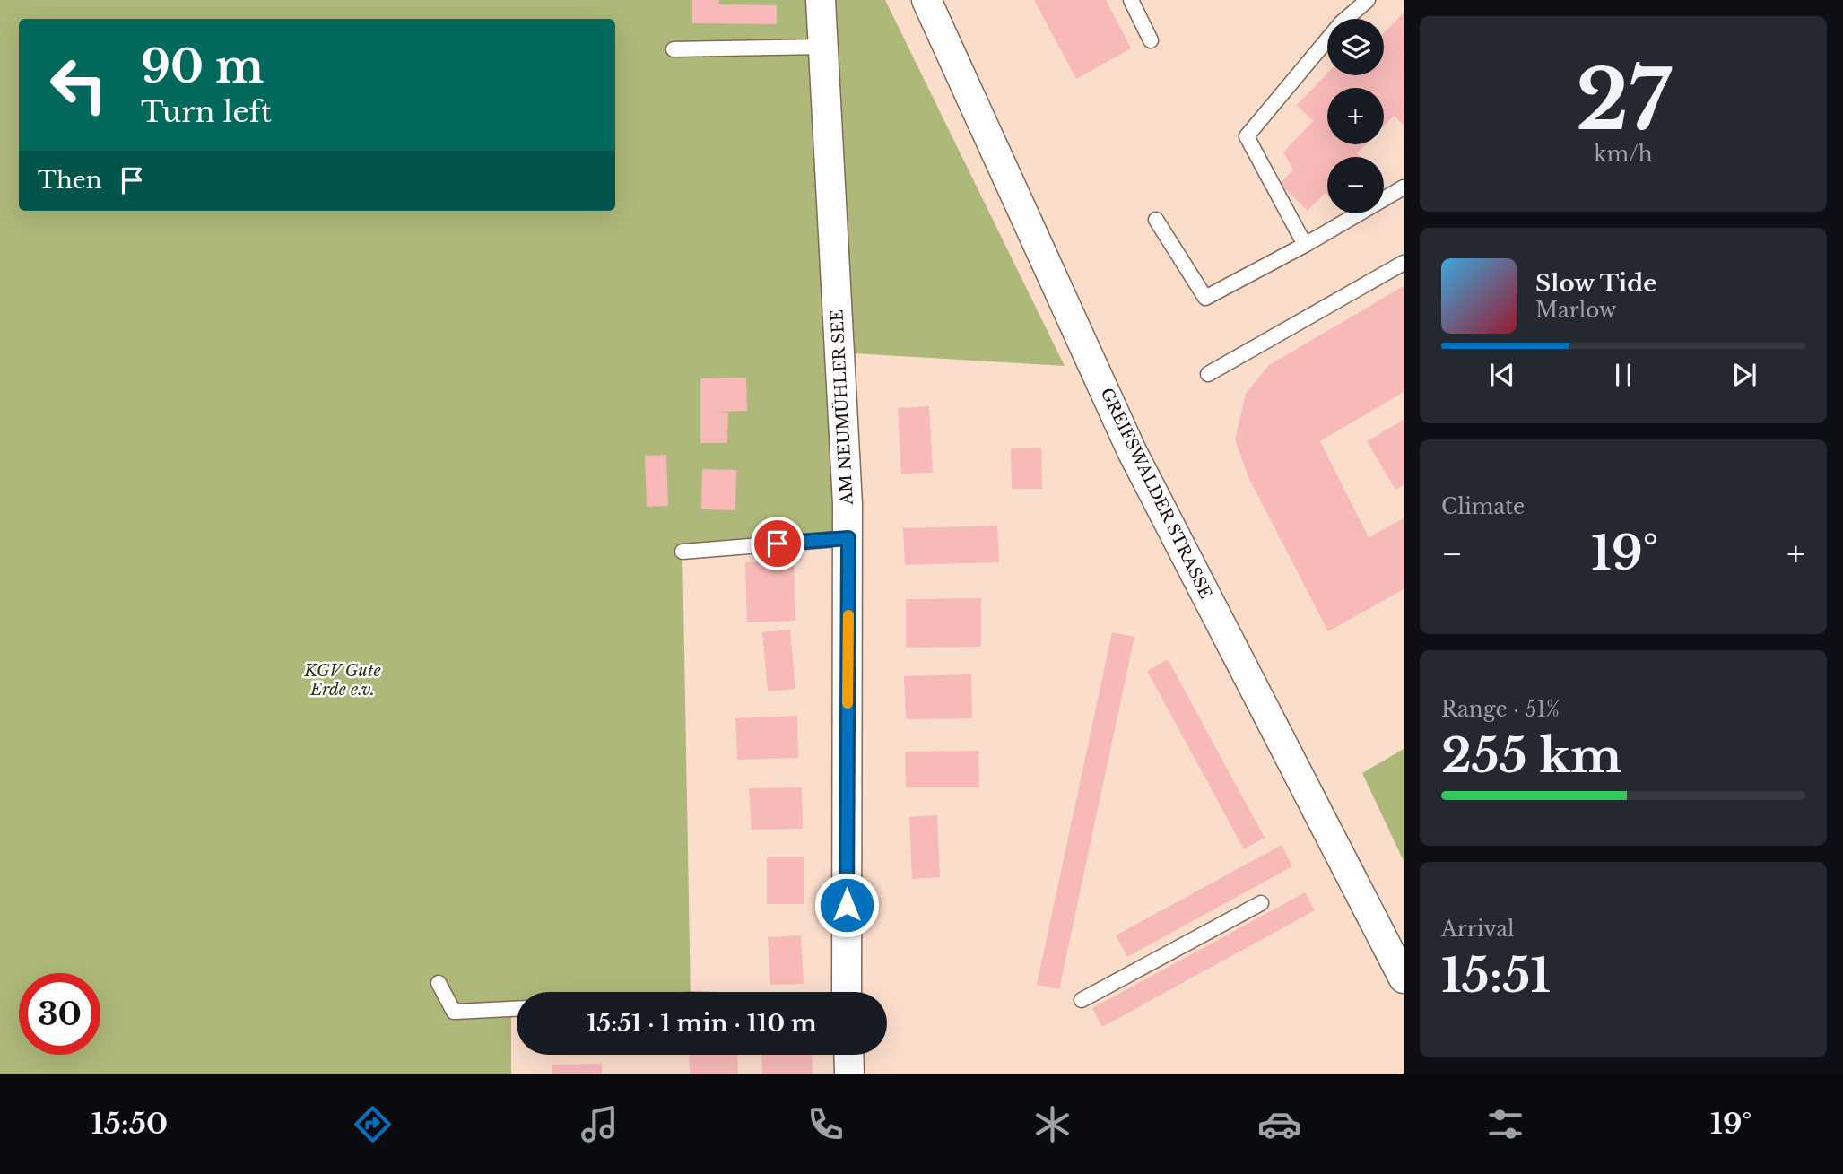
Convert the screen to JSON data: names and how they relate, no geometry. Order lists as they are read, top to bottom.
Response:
{
  "streets": {
    "street": ["AM NEUMÜHLER SEE", "GREIFSWALDER STRASSE"]
  },
  "parks": ["KGV Gute Erde e.v."],
  "page": {
    "tile": [
      ["27", "km/h"],
      "Climate",
      ["Range · 51%", "255 km"],
      ["Arrival", "15:51"]
    ],
    "map_buttons": ["+", "−"],
    "turn": ["90 m", "Turn left"],
    "then": "Then",
    "song": ["Slow Tide", "Marlow"],
    "heat": ["−", "19°", "+"],
    "limit": "30",
    "trip": "15:51 · 1 min · 110 m",
    "tabs": ["15:50", "19°"]
  }
}
